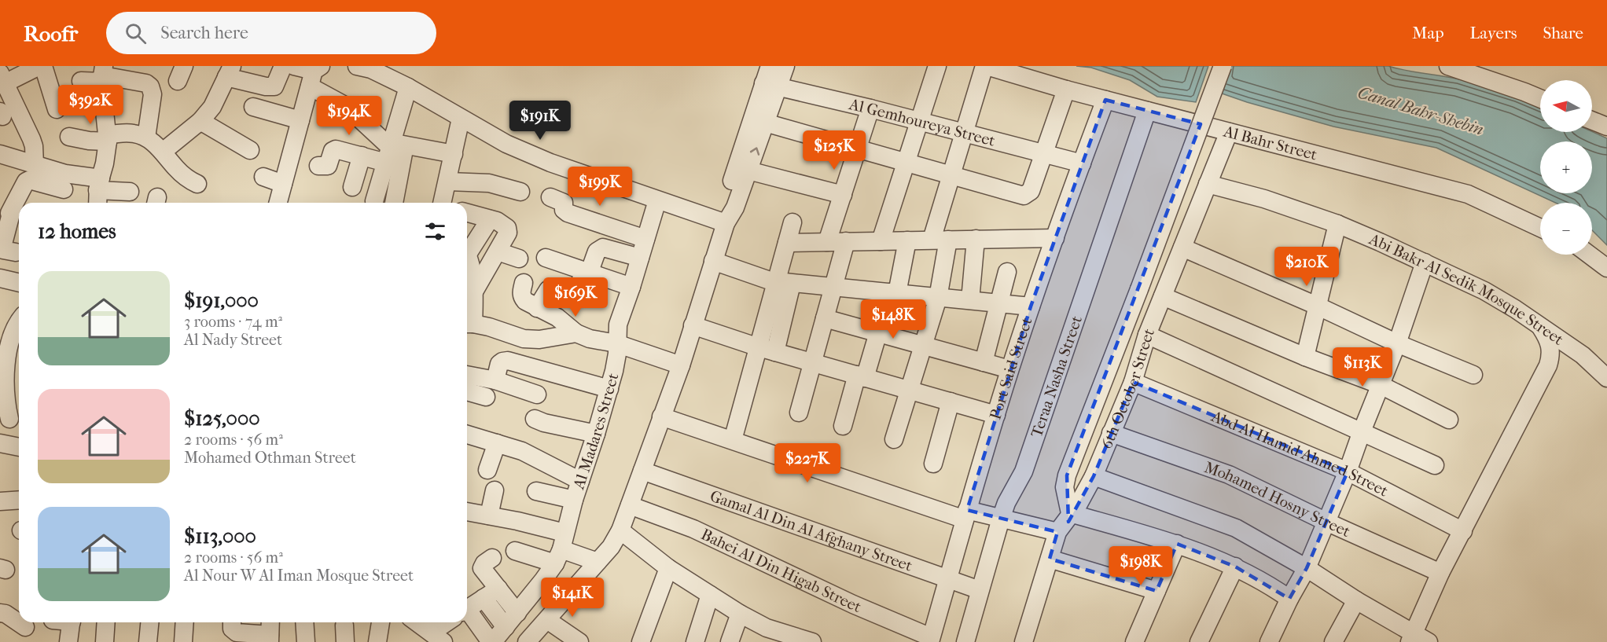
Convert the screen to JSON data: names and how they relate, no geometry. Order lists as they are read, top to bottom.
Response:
{
  "streets": {
    "street": [
      "Al Gemhoureya Street",
      "Al Bahr Street",
      "Abi Bakr Al Sedik Mosque Street",
      "Port Said Street",
      "Teraa Nasha Street",
      "6th October Street",
      "Al Madares Street",
      "Abd Al Hamid Ahmed Street",
      "Mohamed Hosny Street",
      "Gamal Al Din Al Afghany Street",
      "Bahei Al Din Higab Street"
    ]
  },
  "crossings": [
    ["Al Gemhoureya Street", "Port Said Street"],
    ["Al Bahr Street", "Port Said Street"],
    ["Al Bahr Street", "Teraa Nasha Street"],
    ["Al Bahr Street", "6th October Street"],
    ["Abi Bakr Al Sedik Mosque Street", "6th October Street"],
    ["Port Said Street", "Gamal Al Din Al Afghany Street"],
    ["Port Said Street", "Bahei Al Din Higab Street"],
    ["Teraa Nasha Street", "Gamal Al Din Al Afghany Street"],
    ["6th October Street", "Abd Al Hamid Ahmed Street"],
    ["6th October Street", "Mohamed Hosny Street"]
  ],
  "water": ["Canal Bahr-Shebin"],
  "north": "left",
  "page": {
    "header": "Roofr",
    "search": "Search here",
    "nav": ["Map", "Layers", "Share"],
    "map_buttons": ["+", "−"],
    "price": [
      "$392K",
      "$194K",
      "$191K",
      "$125K",
      "$199K",
      "$210K",
      "$169K",
      "$148K",
      "$113K",
      "$227K",
      "$198K",
      "$141K"
    ],
    "heading": "12 homes",
    "list": [
      {
        "name": "$191,000",
        "note": "3 rooms · 74 m² · Al Nady Street"
      },
      {
        "name": "$125,000",
        "note": "2 rooms · 56 m² · Mohamed Othman Street"
      },
      {
        "name": "$113,000",
        "note": "2 rooms · 56 m² · Al Nour W Al Iman Mosque Street"
      }
    ]
  }
}
